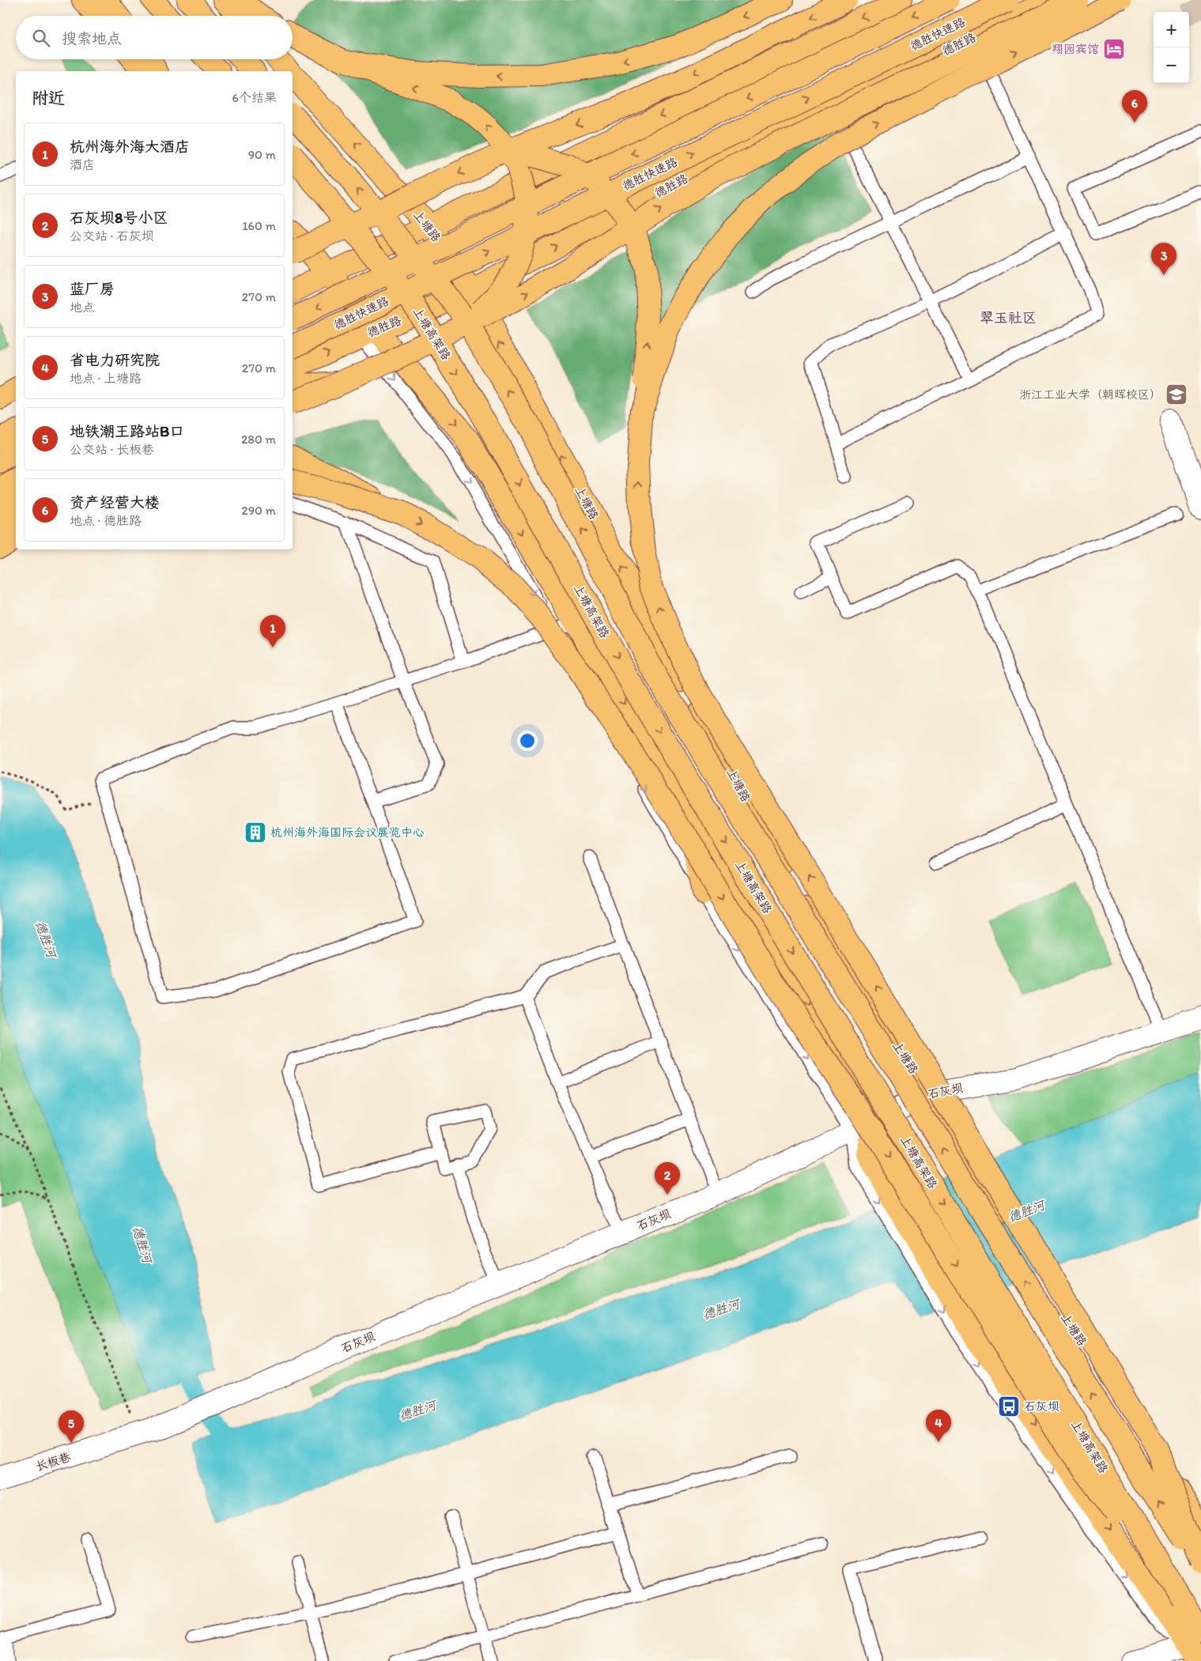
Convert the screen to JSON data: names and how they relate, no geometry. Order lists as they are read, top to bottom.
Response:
{
  "streets": {
    "main road": [
      "德胜快速路",
      "德胜路",
      "上塘路",
      "上塘高架路"
    ],
    "street": ["石灰坝", "长板巷"]
  },
  "crossings": [
    ["德胜路", "上塘路"],
    ["上塘路", "石灰坝"],
    ["石灰坝", "长板巷"]
  ],
  "districts": ["翠玉社区"],
  "water": ["德胜河"],
  "places": {
    "hotel": ["翔园宾馆"],
    "school or university": ["浙江工业大学（朝晖校区）"],
    "building": ["杭州海外海国际会议展览中心"],
    "bus stop": ["石灰坝"]
  },
  "page": {
    "map_buttons": ["+", "−"],
    "search": "搜索地点",
    "heading": ["附近", "6个结果"],
    "pins": [
      "6",
      "3",
      "1",
      "2",
      "4",
      "5"
    ],
    "list": [
      {
        "mark": "1",
        "name": "杭州海外海大酒店",
        "note": "酒店",
        "value": "90 m"
      },
      {
        "mark": "2",
        "name": "石灰坝8号小区",
        "note": "公交站 · 石灰坝",
        "value": "160 m"
      },
      {
        "mark": "3",
        "name": "蓝厂房",
        "note": "地点",
        "value": "270 m"
      },
      {
        "mark": "4",
        "name": "省电力研究院",
        "note": "地点 · 上塘路",
        "value": "270 m"
      },
      {
        "mark": "5",
        "name": "地铁潮王路站B口",
        "note": "公交站 · 长板巷",
        "value": "280 m"
      },
      {
        "mark": "6",
        "name": "资产经营大楼",
        "note": "地点 · 德胜路",
        "value": "290 m"
      }
    ]
  }
}
